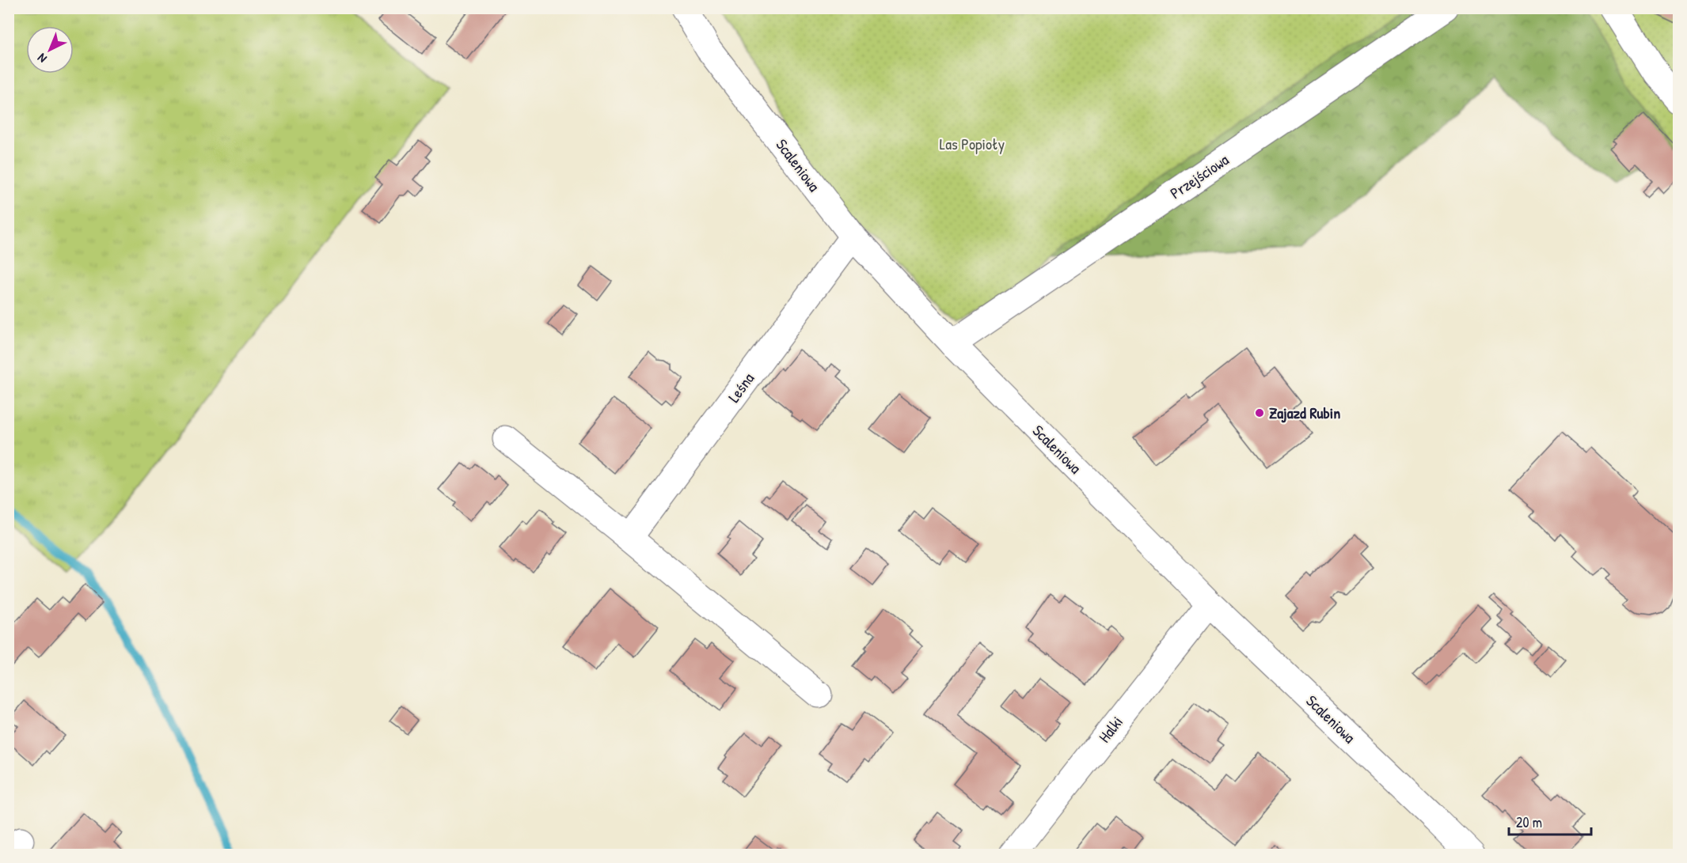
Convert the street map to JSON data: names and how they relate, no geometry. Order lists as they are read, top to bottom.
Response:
{
  "streets": {
    "street": [
      "Scaleniowa",
      "Przejściowa",
      "Leśna",
      "Halki"
    ]
  },
  "crossings": [
    ["Scaleniowa", "Przejściowa"],
    ["Scaleniowa", "Leśna"],
    ["Scaleniowa", "Halki"]
  ],
  "parks": ["Las Popioły"],
  "places": ["Zajazd Rubin"],
  "scale_bar": "20 m",
  "north": "bottom left"
}
